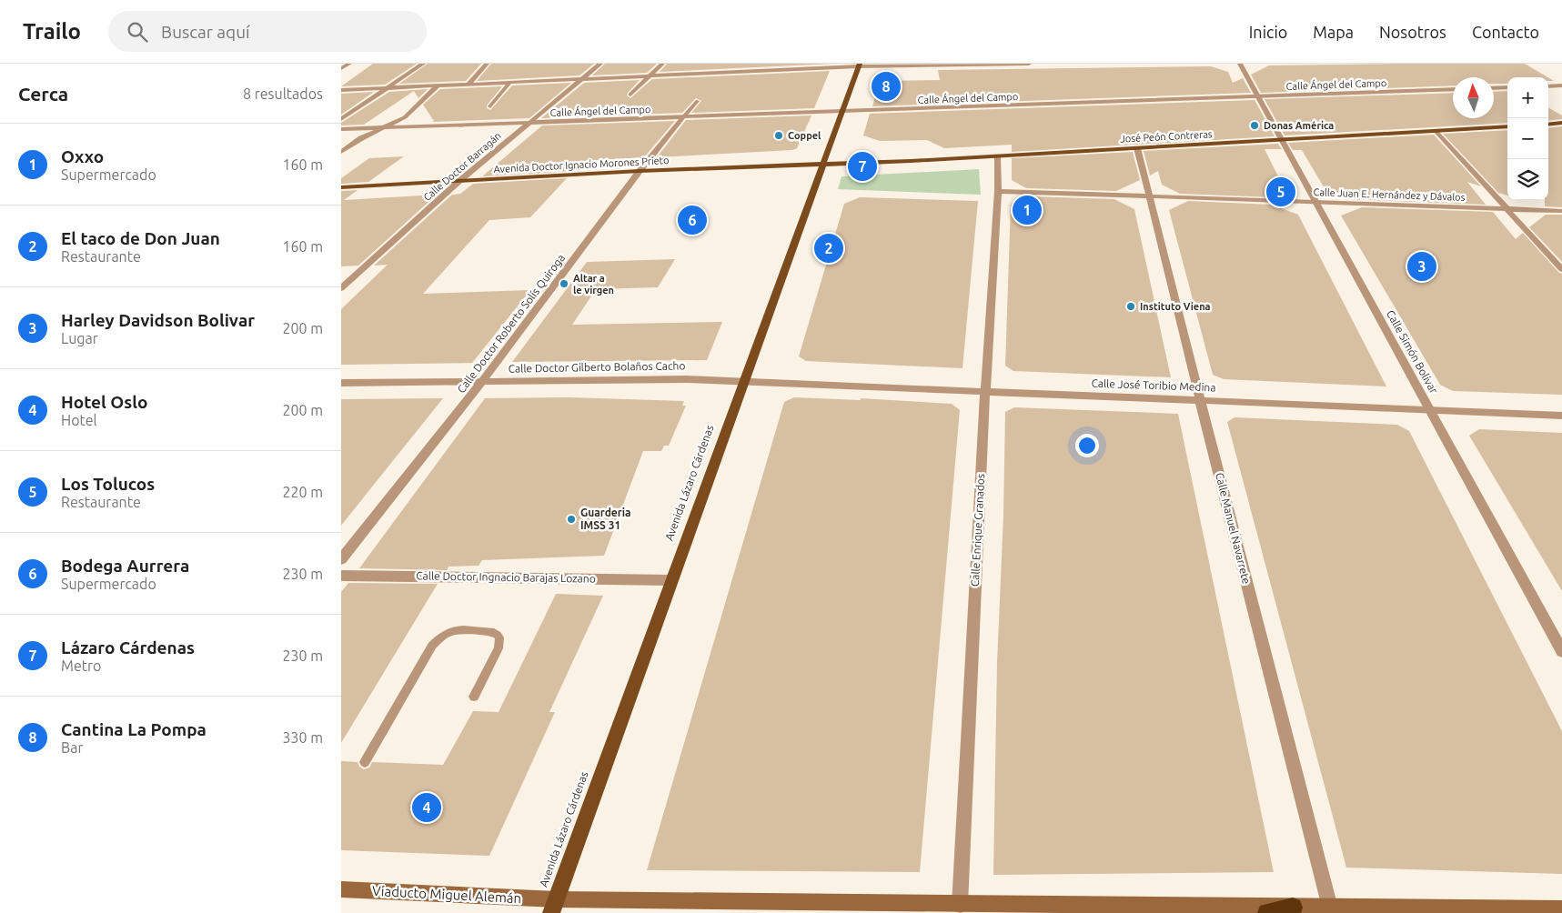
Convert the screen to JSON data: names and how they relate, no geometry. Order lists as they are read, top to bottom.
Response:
{
  "streets": {
    "main road": [
      "José Peón Contreras",
      "Avenida Doctor Ignacio Morones Prieto",
      "Avenida Lázaro Cárdenas",
      "Viaducto Miguel Alemán"
    ],
    "street": [
      "Calle Ángel del Campo",
      "Calle Doctor Barragán",
      "Calle Juan E. Hernández y Dávalos",
      "Calle Doctor Roberto Solís Quiroga",
      "Calle Simón Bolívar",
      "Calle Doctor Gilberto Bolaños Cacho",
      "Calle José Toribio Medina",
      "Calle Manuel Navarrete",
      "Calle Enrique Granados",
      "Calle Doctor Ingnacio Barajas Lozano"
    ]
  },
  "crossings": [
    ["Calle Ángel del Campo", "Calle Doctor Barragán"],
    ["Calle Ángel del Campo", "Calle Doctor Roberto Solís Quiroga"],
    ["Calle Ángel del Campo", "Calle Simón Bolívar"],
    ["Calle Ángel del Campo", "Avenida Lázaro Cárdenas"],
    ["José Peón Contreras", "Avenida Doctor Ignacio Morones Prieto"],
    ["José Peón Contreras", "Calle Simón Bolívar"],
    ["José Peón Contreras", "Avenida Lázaro Cárdenas"],
    ["José Peón Contreras", "Calle Manuel Navarrete"],
    ["José Peón Contreras", "Calle Enrique Granados"],
    ["Avenida Doctor Ignacio Morones Prieto", "Calle Doctor Barragán"],
    ["Avenida Doctor Ignacio Morones Prieto", "Calle Doctor Roberto Solís Quiroga"],
    ["Avenida Doctor Ignacio Morones Prieto", "Avenida Lázaro Cárdenas"],
    ["Calle Juan E. Hernández y Dávalos", "Calle Simón Bolívar"],
    ["Calle Juan E. Hernández y Dávalos", "Calle Manuel Navarrete"],
    ["Calle Juan E. Hernández y Dávalos", "Calle Enrique Granados"],
    ["Calle Doctor Roberto Solís Quiroga", "Calle Doctor Gilberto Bolaños Cacho"],
    ["Calle Simón Bolívar", "Calle José Toribio Medina"],
    ["Calle Doctor Gilberto Bolaños Cacho", "Calle José Toribio Medina"],
    ["Calle Doctor Gilberto Bolaños Cacho", "Avenida Lázaro Cárdenas"],
    ["Calle José Toribio Medina", "Avenida Lázaro Cárdenas"],
    ["Calle José Toribio Medina", "Calle Manuel Navarrete"],
    ["Calle José Toribio Medina", "Calle Enrique Granados"],
    ["Avenida Lázaro Cárdenas", "Calle Doctor Ingnacio Barajas Lozano"],
    ["Avenida Lázaro Cárdenas", "Viaducto Miguel Alemán"],
    ["Calle Manuel Navarrete", "Viaducto Miguel Alemán"],
    ["Calle Enrique Granados", "Viaducto Miguel Alemán"]
  ],
  "places": [
    "Donas América",
    "Coppel",
    "Altar a le virgen",
    "Instituto Viena",
    "Guarderia IMSS 31"
  ],
  "north": "top",
  "page": {
    "header": "Trailo",
    "search": "Buscar aquí",
    "nav": [
      "Inicio",
      "Mapa",
      "Nosotros",
      "Contacto"
    ],
    "heading": ["Cerca", "8 resultados"],
    "pins": [
      "8",
      "7",
      "5",
      "1",
      "6",
      "2",
      "3",
      "4"
    ],
    "map_buttons": ["+", "−"],
    "list": [
      {
        "mark": "1",
        "name": "Oxxo",
        "note": "Supermercado",
        "value": "160 m"
      },
      {
        "mark": "2",
        "name": "El taco de Don Juan",
        "note": "Restaurante",
        "value": "160 m"
      },
      {
        "mark": "3",
        "name": "Harley Davidson Bolivar",
        "note": "Lugar",
        "value": "200 m"
      },
      {
        "mark": "4",
        "name": "Hotel Oslo",
        "note": "Hotel",
        "value": "200 m"
      },
      {
        "mark": "5",
        "name": "Los Tolucos",
        "note": "Restaurante",
        "value": "220 m"
      },
      {
        "mark": "6",
        "name": "Bodega Aurrera",
        "note": "Supermercado",
        "value": "230 m"
      },
      {
        "mark": "7",
        "name": "Lázaro Cárdenas",
        "note": "Metro",
        "value": "230 m"
      },
      {
        "mark": "8",
        "name": "Cantina La Pompa",
        "note": "Bar",
        "value": "330 m"
      }
    ]
  }
}
